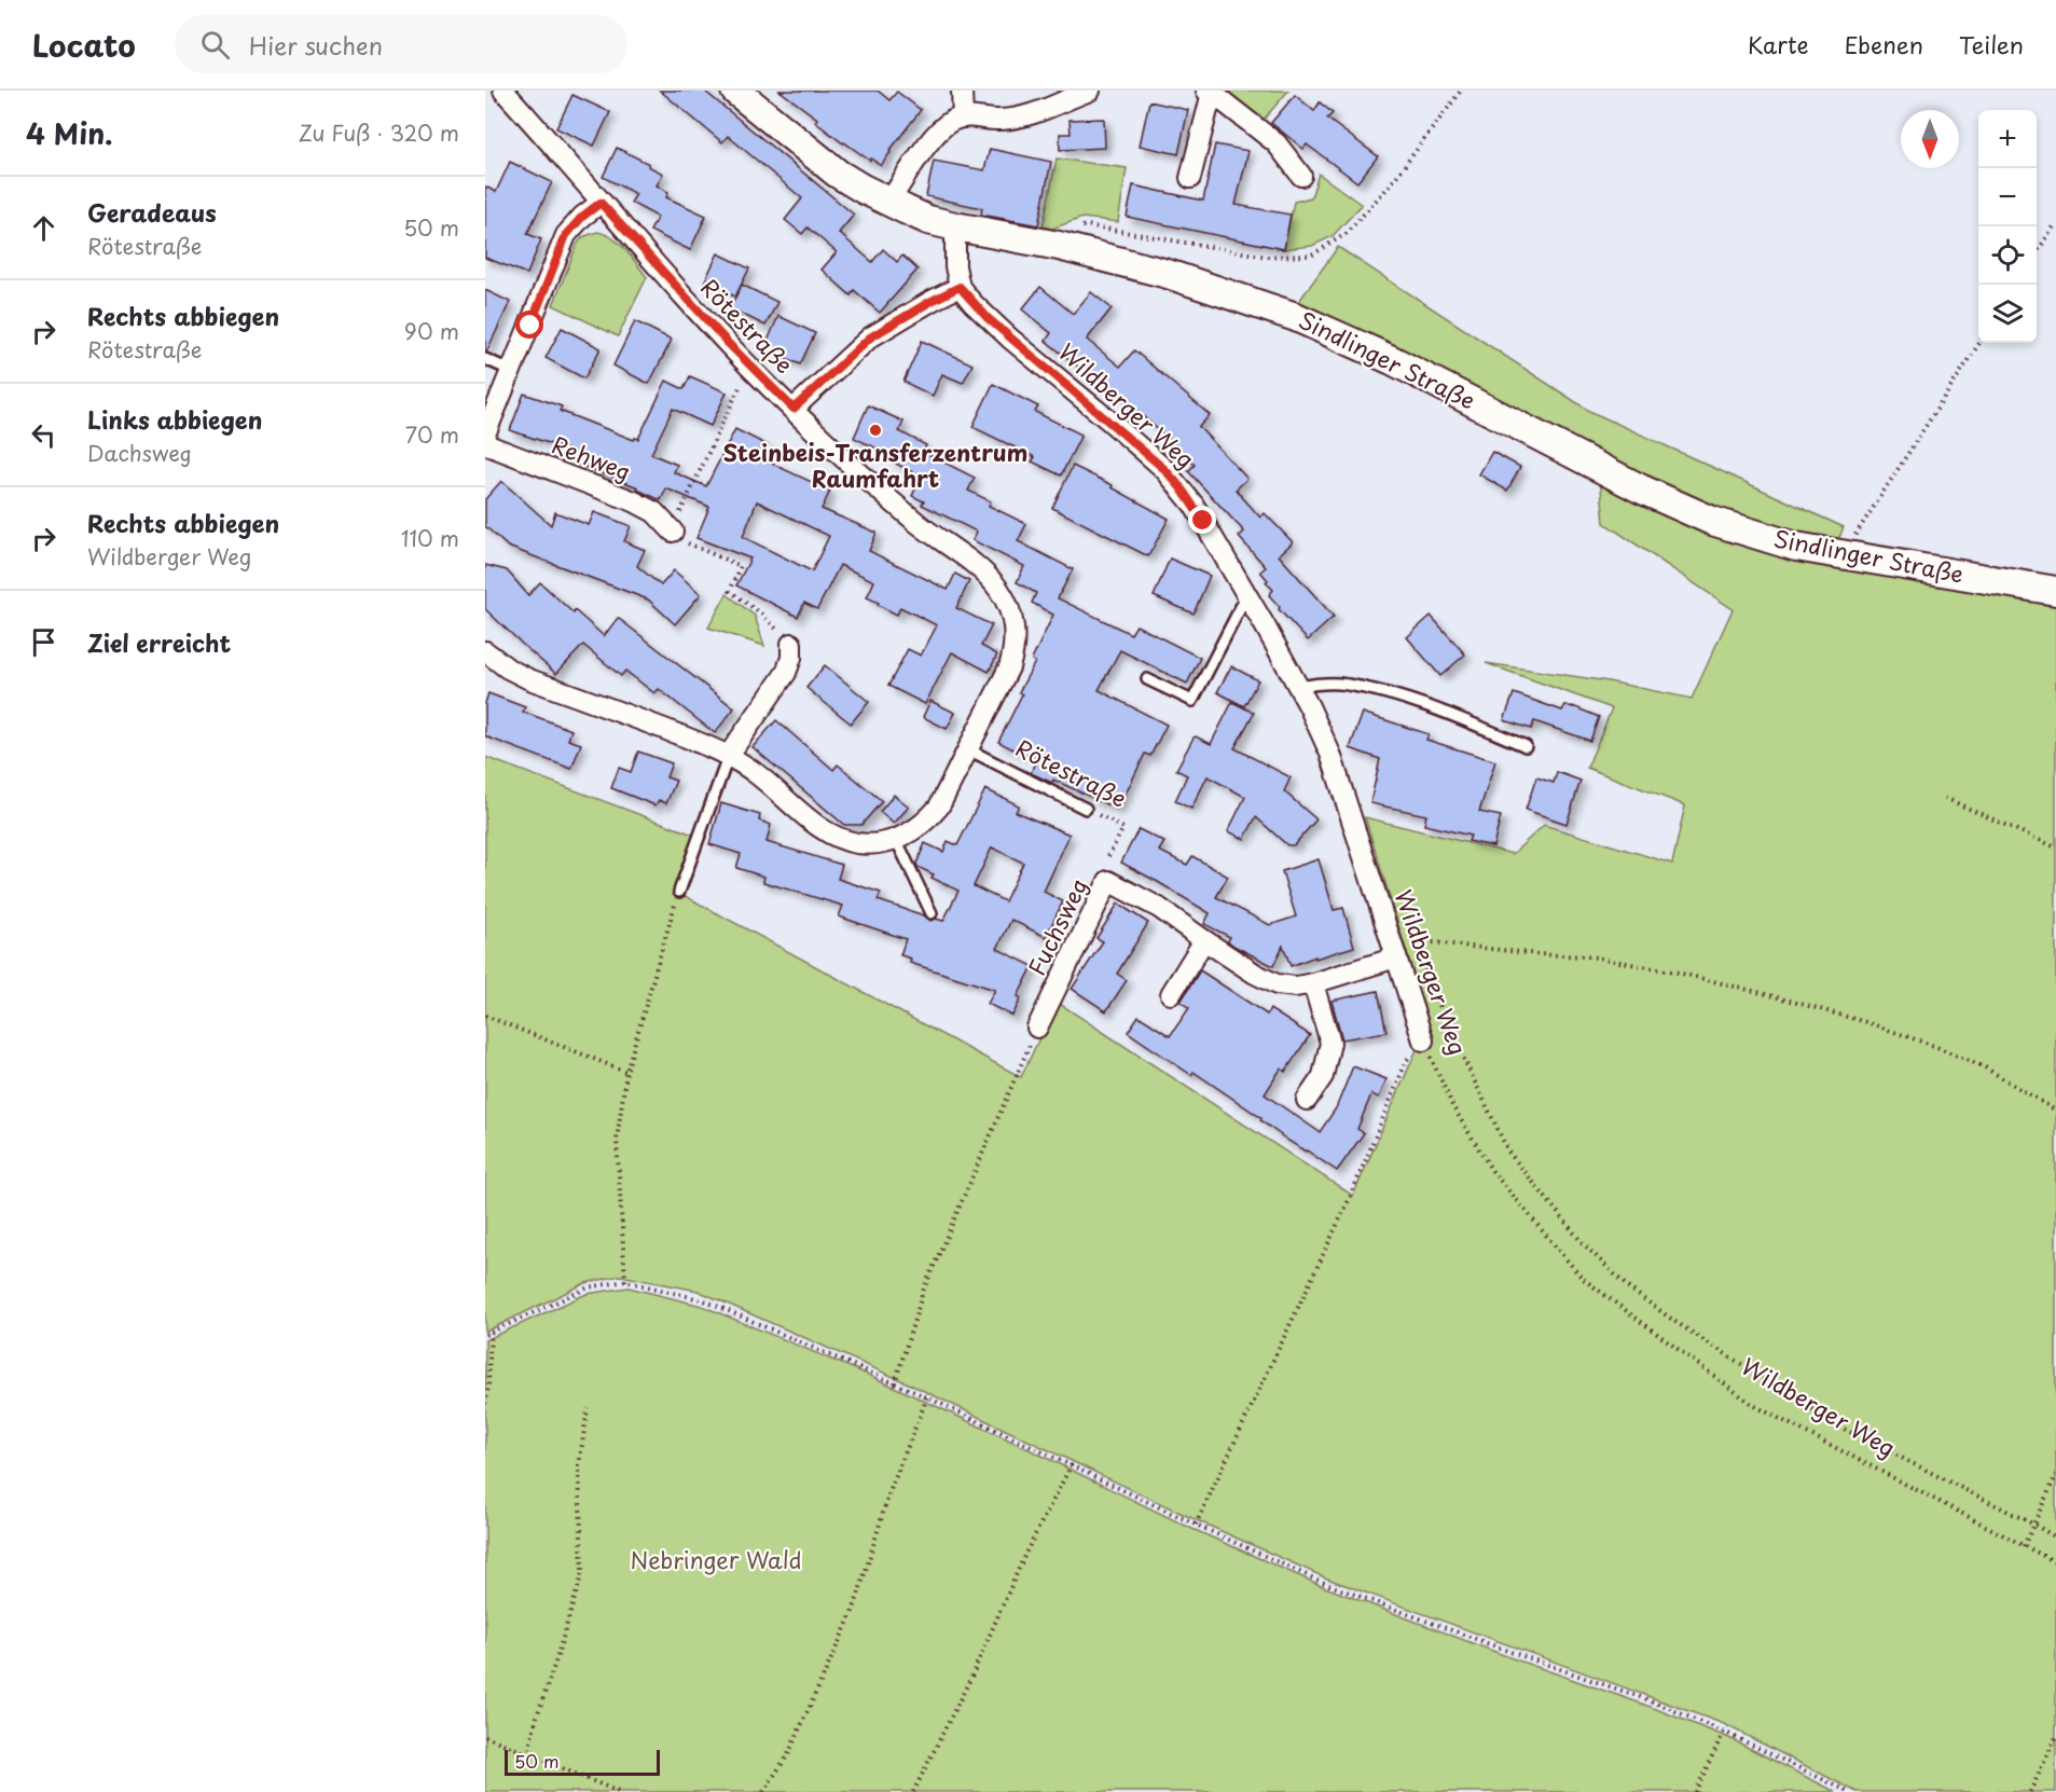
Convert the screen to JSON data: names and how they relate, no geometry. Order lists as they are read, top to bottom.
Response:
{
  "streets": {
    "street": [
      "Rötestraße",
      "Sindlinger Straße",
      "Wildberger Weg",
      "Rehweg",
      "Fuchsweg"
    ]
  },
  "crossings": [
    ["Wildberger Weg", "Fuchsweg"]
  ],
  "parks": ["Nebringer Wald"],
  "places": ["Steinbeis-Transferzentrum Raumfahrt"],
  "scale_bar": "50 m",
  "north": "bottom",
  "page": {
    "header": "Locato",
    "search": "Hier suchen",
    "nav": ["Karte", "Ebenen", "Teilen"],
    "heading": ["4 Min.", "Zu Fuß · 320 m"],
    "map_buttons": ["+", "−"],
    "list": [
      ["Geradeaus", "Rötestraße", "50 m"],
      ["Rechts abbiegen", "Rötestraße", "90 m"],
      ["Links abbiegen", "Dachsweg", "70 m"],
      ["Rechts abbiegen", "Wildberger Weg", "110 m"],
      "Ziel erreicht"
    ],
    "scale": "50 m"
  }
}
